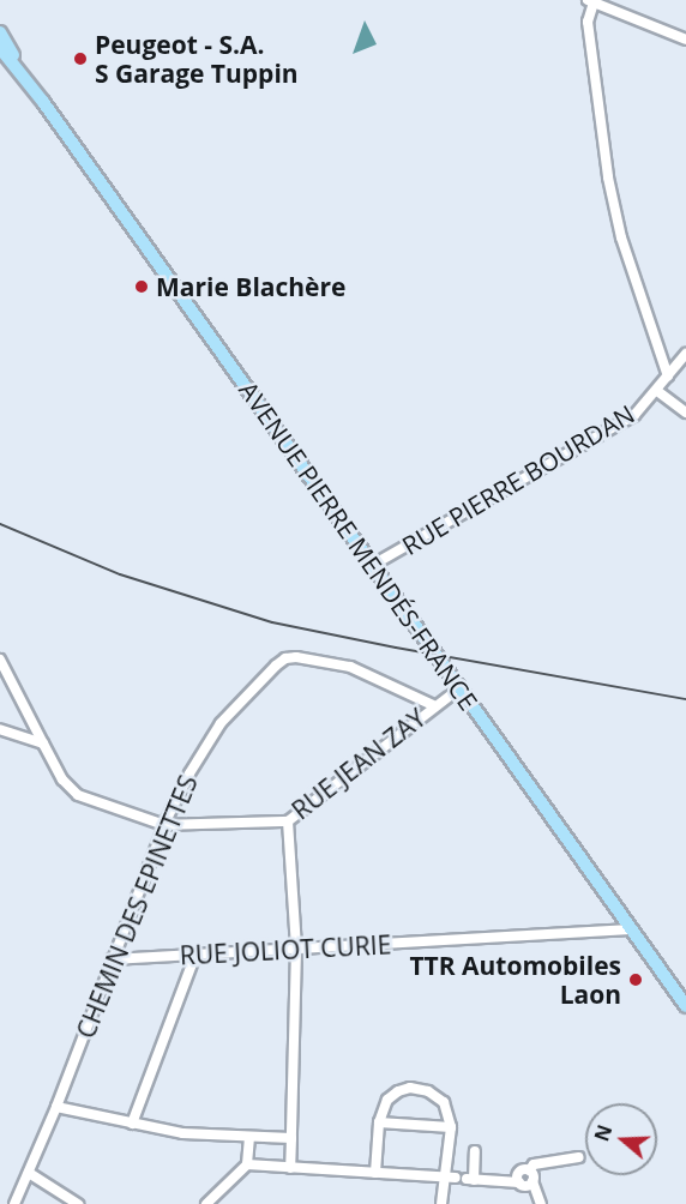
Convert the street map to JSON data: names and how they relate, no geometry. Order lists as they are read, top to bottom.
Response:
{
  "streets": {
    "main road": ["AVENUE PIERRE MENDÉS-FRANCE"],
    "street": [
      "RUE PIERRE BOURDAN",
      "RUE JEAN ZAY",
      "CHEMIN DES EPINETTES",
      "RUE JOLIOT CURIE"
    ]
  },
  "crossings": [
    ["RUE PIERRE BOURDAN", "AVENUE PIERRE MENDÉS-FRANCE"],
    ["AVENUE PIERRE MENDÉS-FRANCE", "RUE JEAN ZAY"],
    ["AVENUE PIERRE MENDÉS-FRANCE", "RUE JOLIOT CURIE"],
    ["RUE JEAN ZAY", "CHEMIN DES EPINETTES"],
    ["CHEMIN DES EPINETTES", "RUE JOLIOT CURIE"]
  ],
  "places": ["Peugeot - S.A. S Garage Tuppin", "Marie Blachère", "TTR Automobiles Laon"],
  "north": "left"
}
